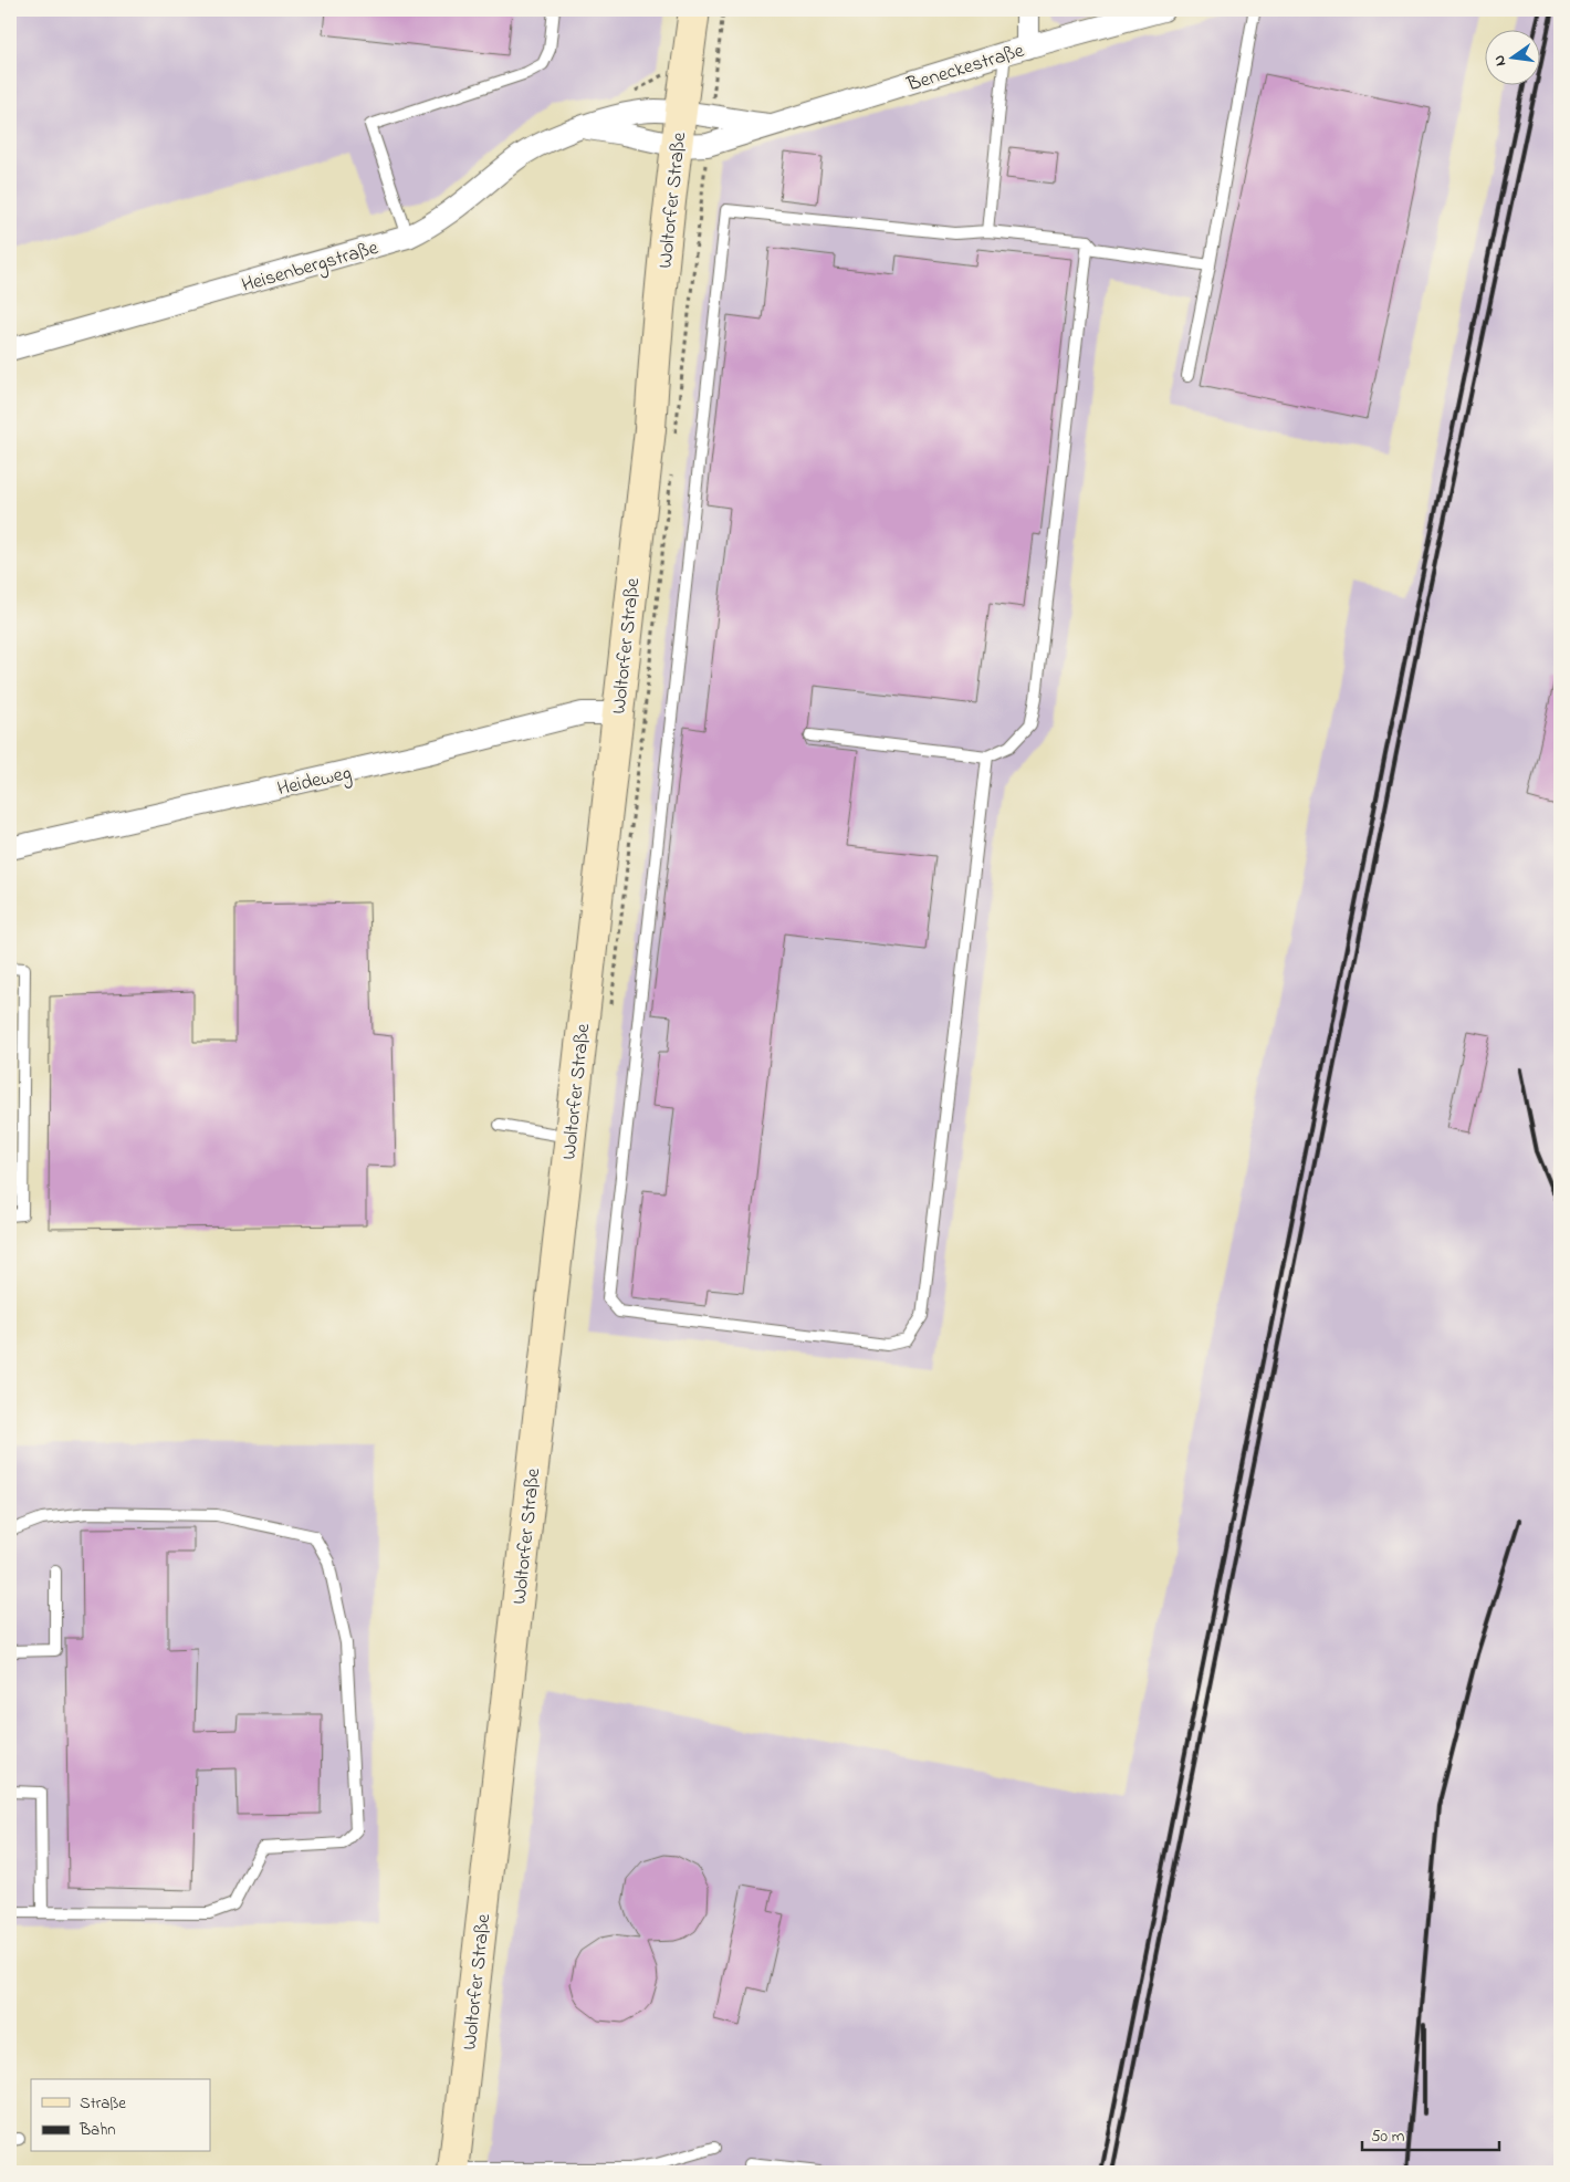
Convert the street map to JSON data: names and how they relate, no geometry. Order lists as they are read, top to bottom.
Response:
{
  "streets": {
    "main road": ["Woltorfer Straße"],
    "street": ["Beneckestraße", "Heisenbergstraße", "Heideweg"]
  },
  "crossings": [
    ["Beneckestraße", "Woltorfer Straße"],
    ["Beneckestraße", "Heisenbergstraße"],
    ["Woltorfer Straße", "Heisenbergstraße"],
    ["Woltorfer Straße", "Heideweg"]
  ],
  "legend": ["Straße", "Bahn"],
  "scale_bar": "50 m",
  "north": "left"
}
